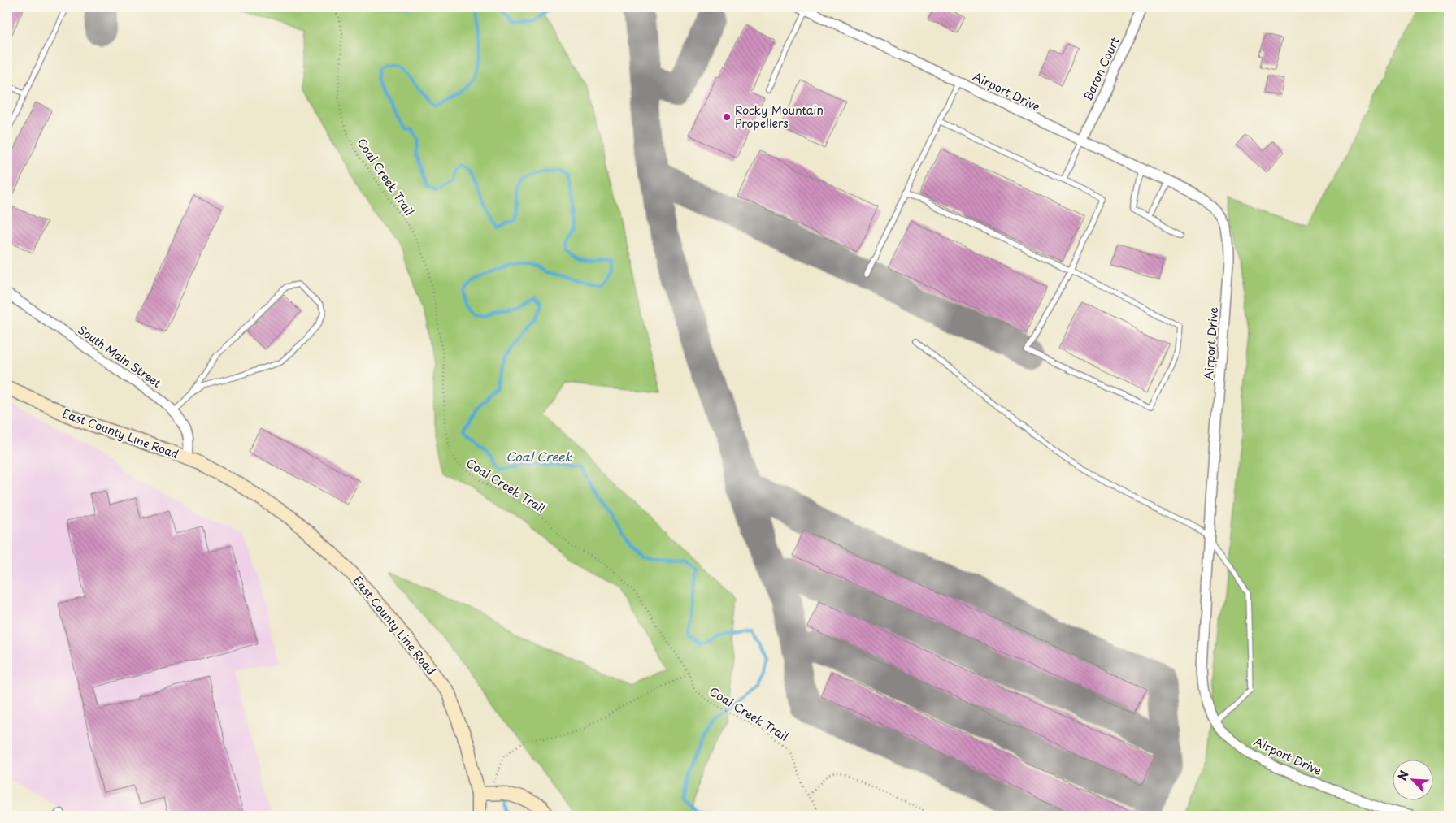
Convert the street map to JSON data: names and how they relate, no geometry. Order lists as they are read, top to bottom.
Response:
{
  "streets": {
    "main road": ["East County Line Road"],
    "street": ["Baron Court", "Airport Drive", "South Main Street"],
    "path": ["Coal Creek Trail"]
  },
  "crossings": [
    ["Baron Court", "Airport Drive"],
    ["South Main Street", "East County Line Road"]
  ],
  "water": ["Coal Creek"],
  "places": ["Rocky Mountain Propellers"],
  "north": "top left"
}
